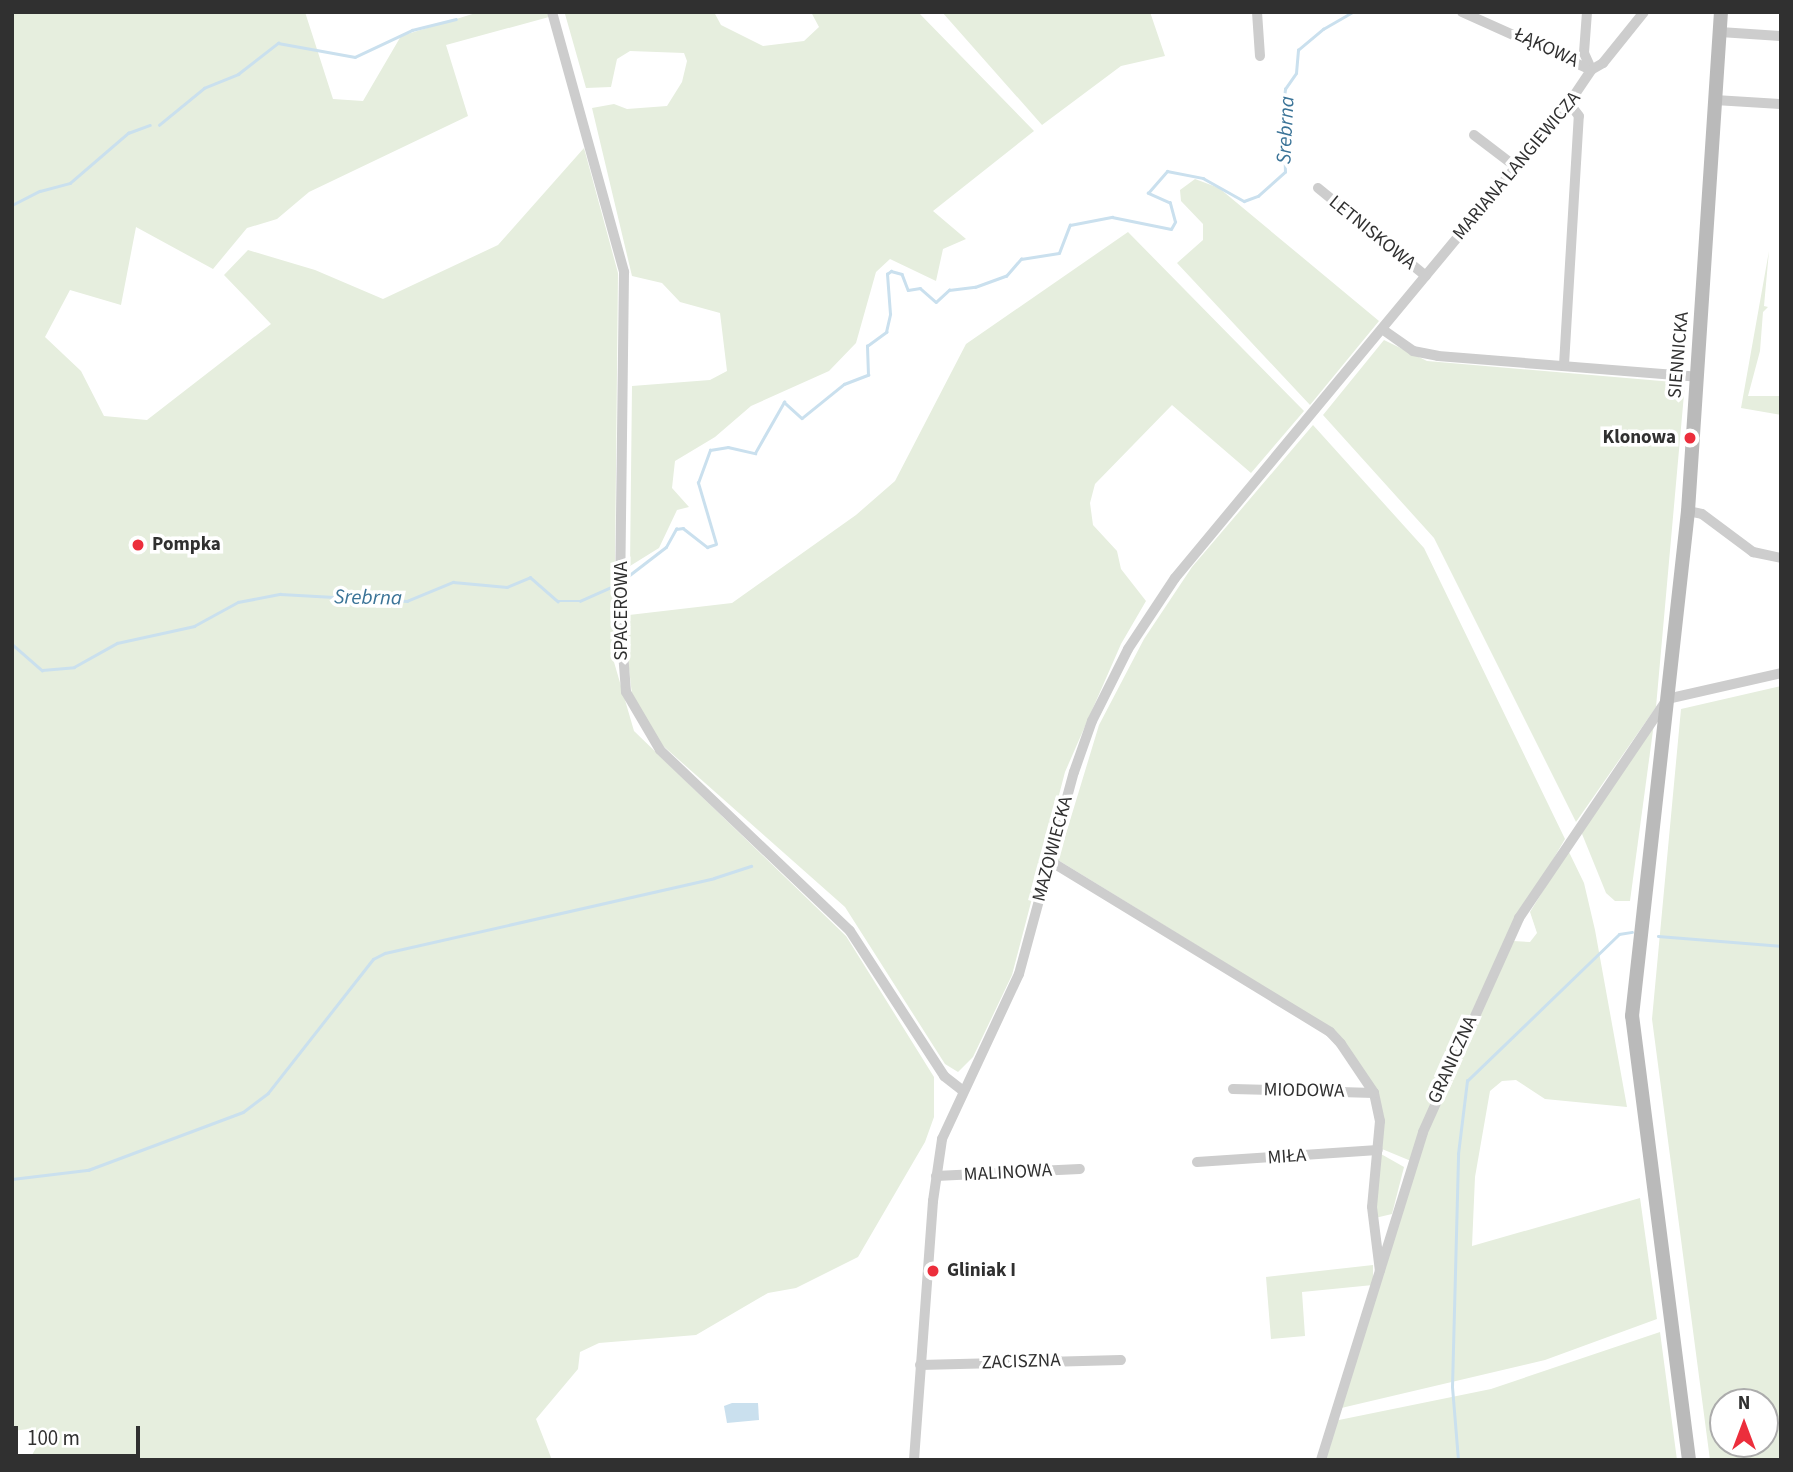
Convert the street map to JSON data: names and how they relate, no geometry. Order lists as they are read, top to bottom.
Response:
{
  "streets": {
    "main road": ["SIENNICKA"],
    "street": [
      "ŁĄKOWA",
      "MARIANA LANGIEWICZA",
      "LETNISKOWA",
      "SPACEROWA",
      "MAZOWIECKA",
      "GRANICZNA",
      "MIODOWA",
      "MIŁA",
      "MALINOWA",
      "ZACISZNA"
    ]
  },
  "crossings": [
    ["ŁĄKOWA", "MARIANA LANGIEWICZA"],
    ["MARIANA LANGIEWICZA", "LETNISKOWA"],
    ["MARIANA LANGIEWICZA", "MAZOWIECKA"],
    ["SIENNICKA", "GRANICZNA"],
    ["SPACEROWA", "MAZOWIECKA"],
    ["MAZOWIECKA", "MALINOWA"],
    ["MAZOWIECKA", "ZACISZNA"]
  ],
  "water": ["Srebrna"],
  "places": ["Klonowa", "Pompka", "Gliniak I"],
  "scale_bar": "100 m",
  "north": "top"
}
